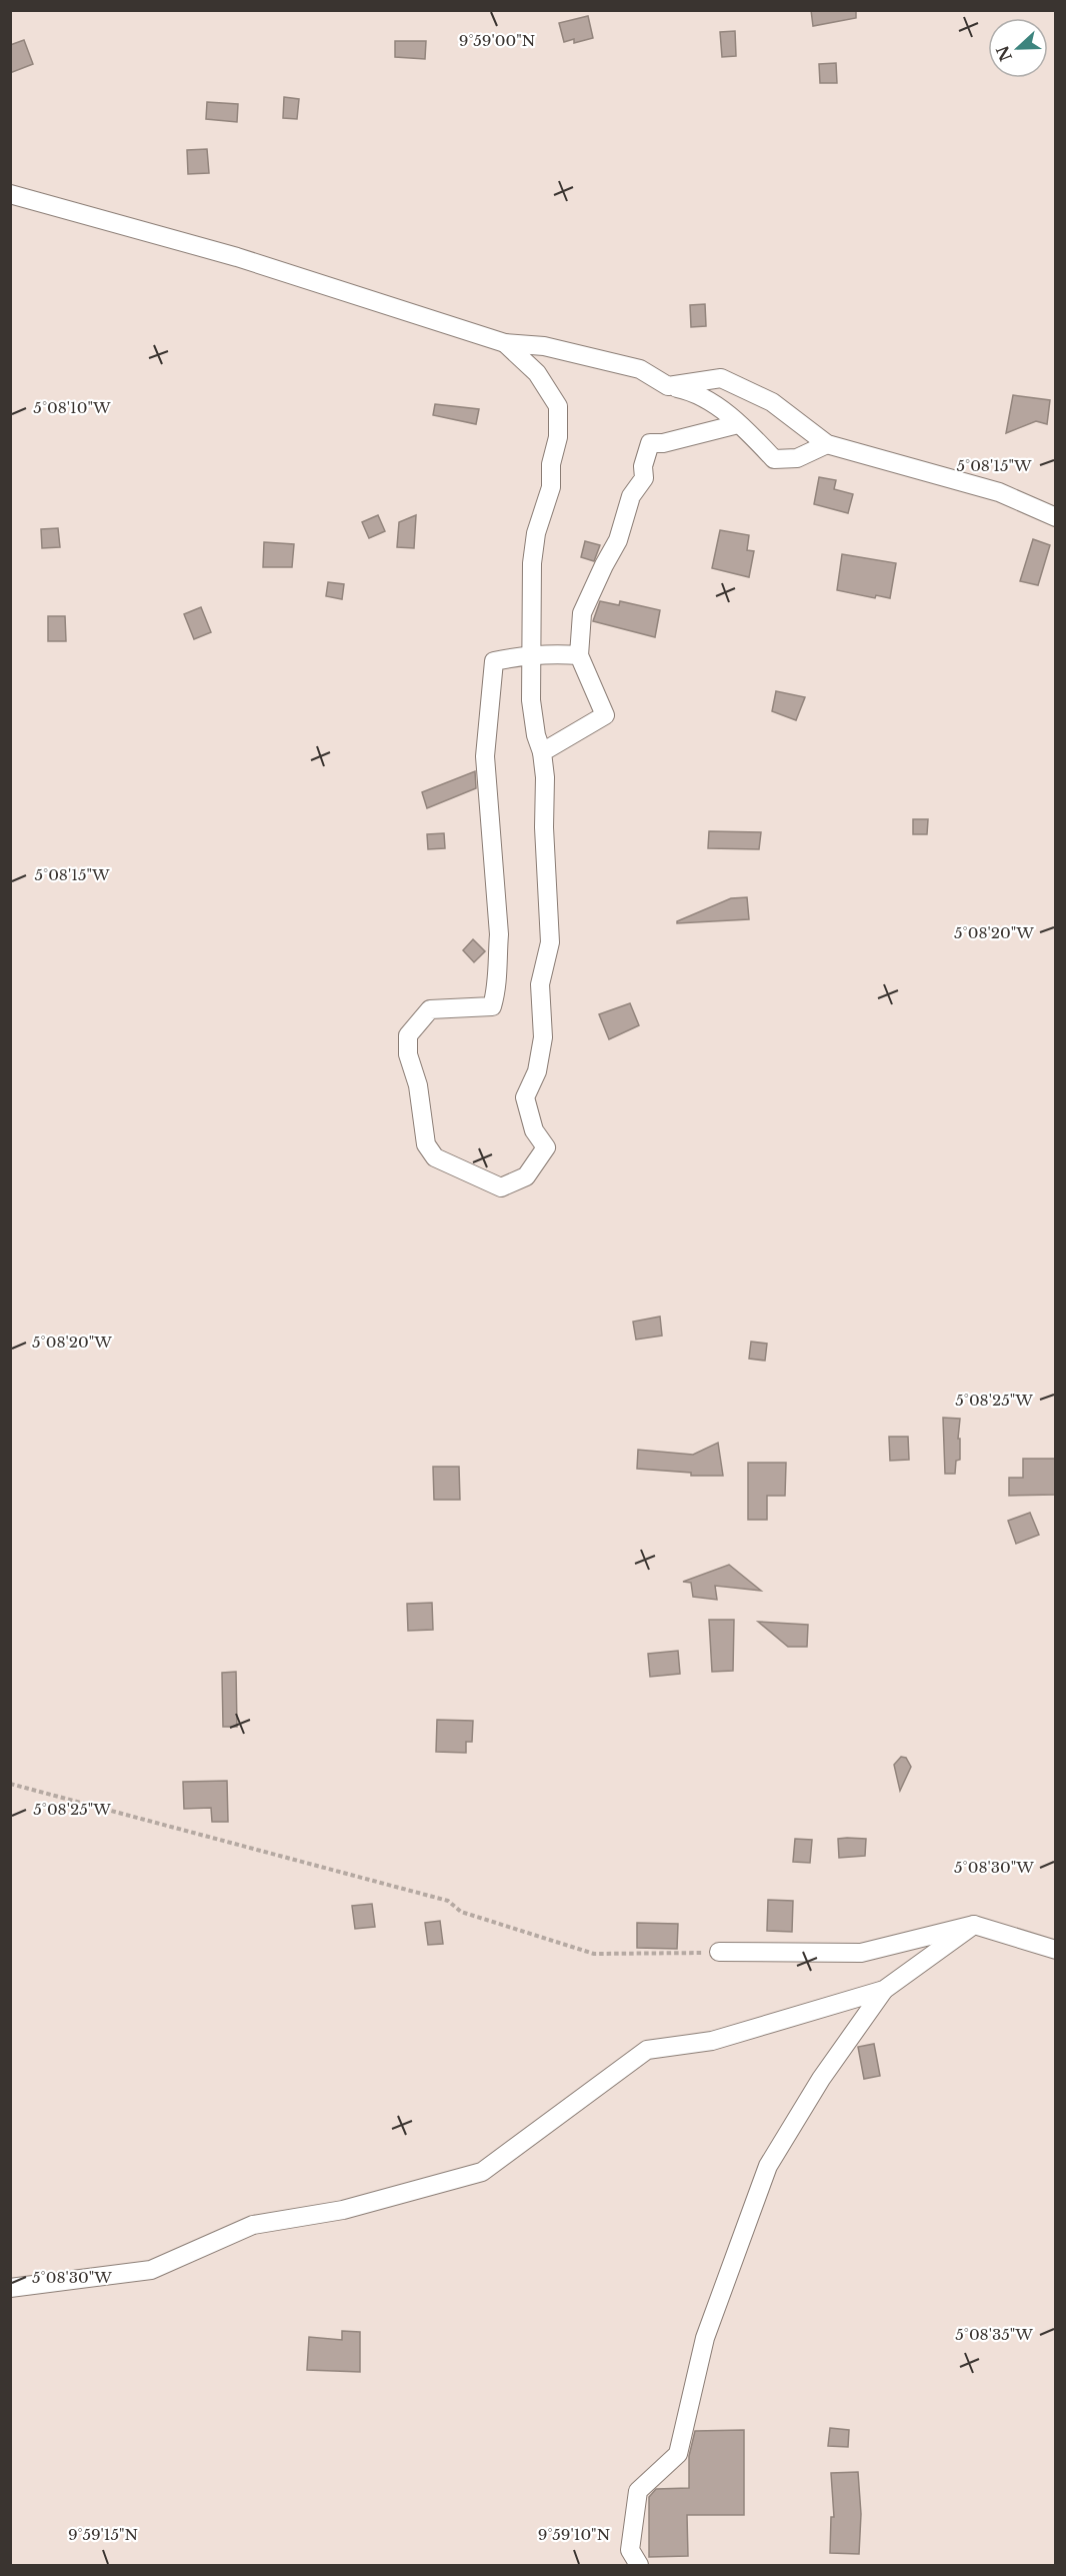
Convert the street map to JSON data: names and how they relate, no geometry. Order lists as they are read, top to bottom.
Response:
{
  "north": "left",
  "coordinates": [
    "9°59'00\"N",
    "5°08'10\"W",
    "5°08'15\"W",
    "5°08'20\"W",
    "5°08'25\"W",
    "5°08'30\"W",
    "5°08'35\"W",
    "9°59'15\"N",
    "9°59'10\"N"
  ]
}
